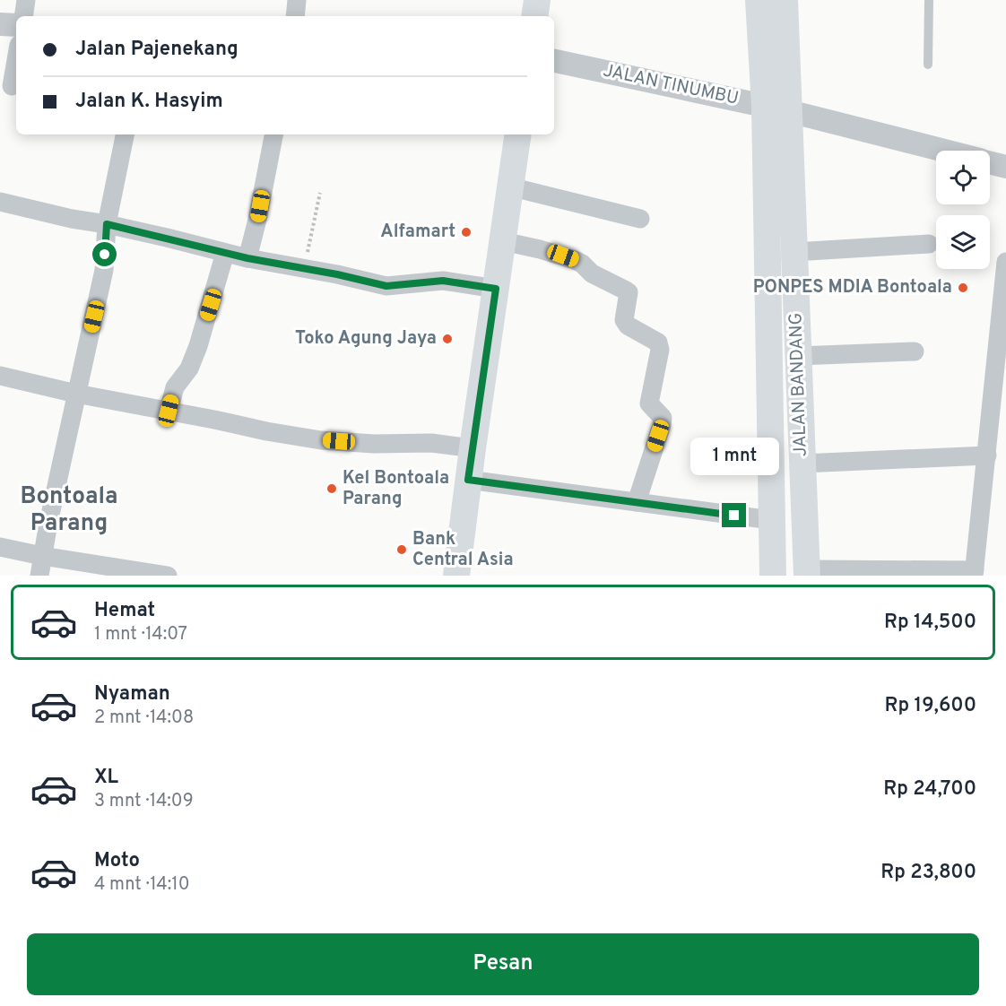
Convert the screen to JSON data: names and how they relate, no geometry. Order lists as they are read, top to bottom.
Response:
{
  "streets": {
    "main road": ["JALAN BANDANG"],
    "street": ["JALAN TINUMBU"]
  },
  "crossings": [
    ["JALAN TINUMBU", "JALAN BANDANG"]
  ],
  "districts": ["Bontoala Parang"],
  "places": [
    "Alfamart",
    "PONPES MDIA Bontoala",
    "Toko Agung Jaya",
    "Kel Bontoala Parang",
    "Bank Central Asia"
  ],
  "page": {
    "banner": ["Jalan Pajenekang", "Jalan K. Hasyim"],
    "bubble": "1 mnt",
    "list": [
      {
        "name": "Hemat",
        "note": "1 mnt · 14:07",
        "value": "Rp 14,500"
      },
      {
        "name": "Nyaman",
        "note": "2 mnt · 14:08",
        "value": "Rp 19,600"
      },
      {
        "name": "XL",
        "note": "3 mnt · 14:09",
        "value": "Rp 24,700"
      },
      {
        "name": "Moto",
        "note": "4 mnt · 14:10",
        "value": "Rp 23,800"
      }
    ],
    "buttons": "Pesan"
  }
}
